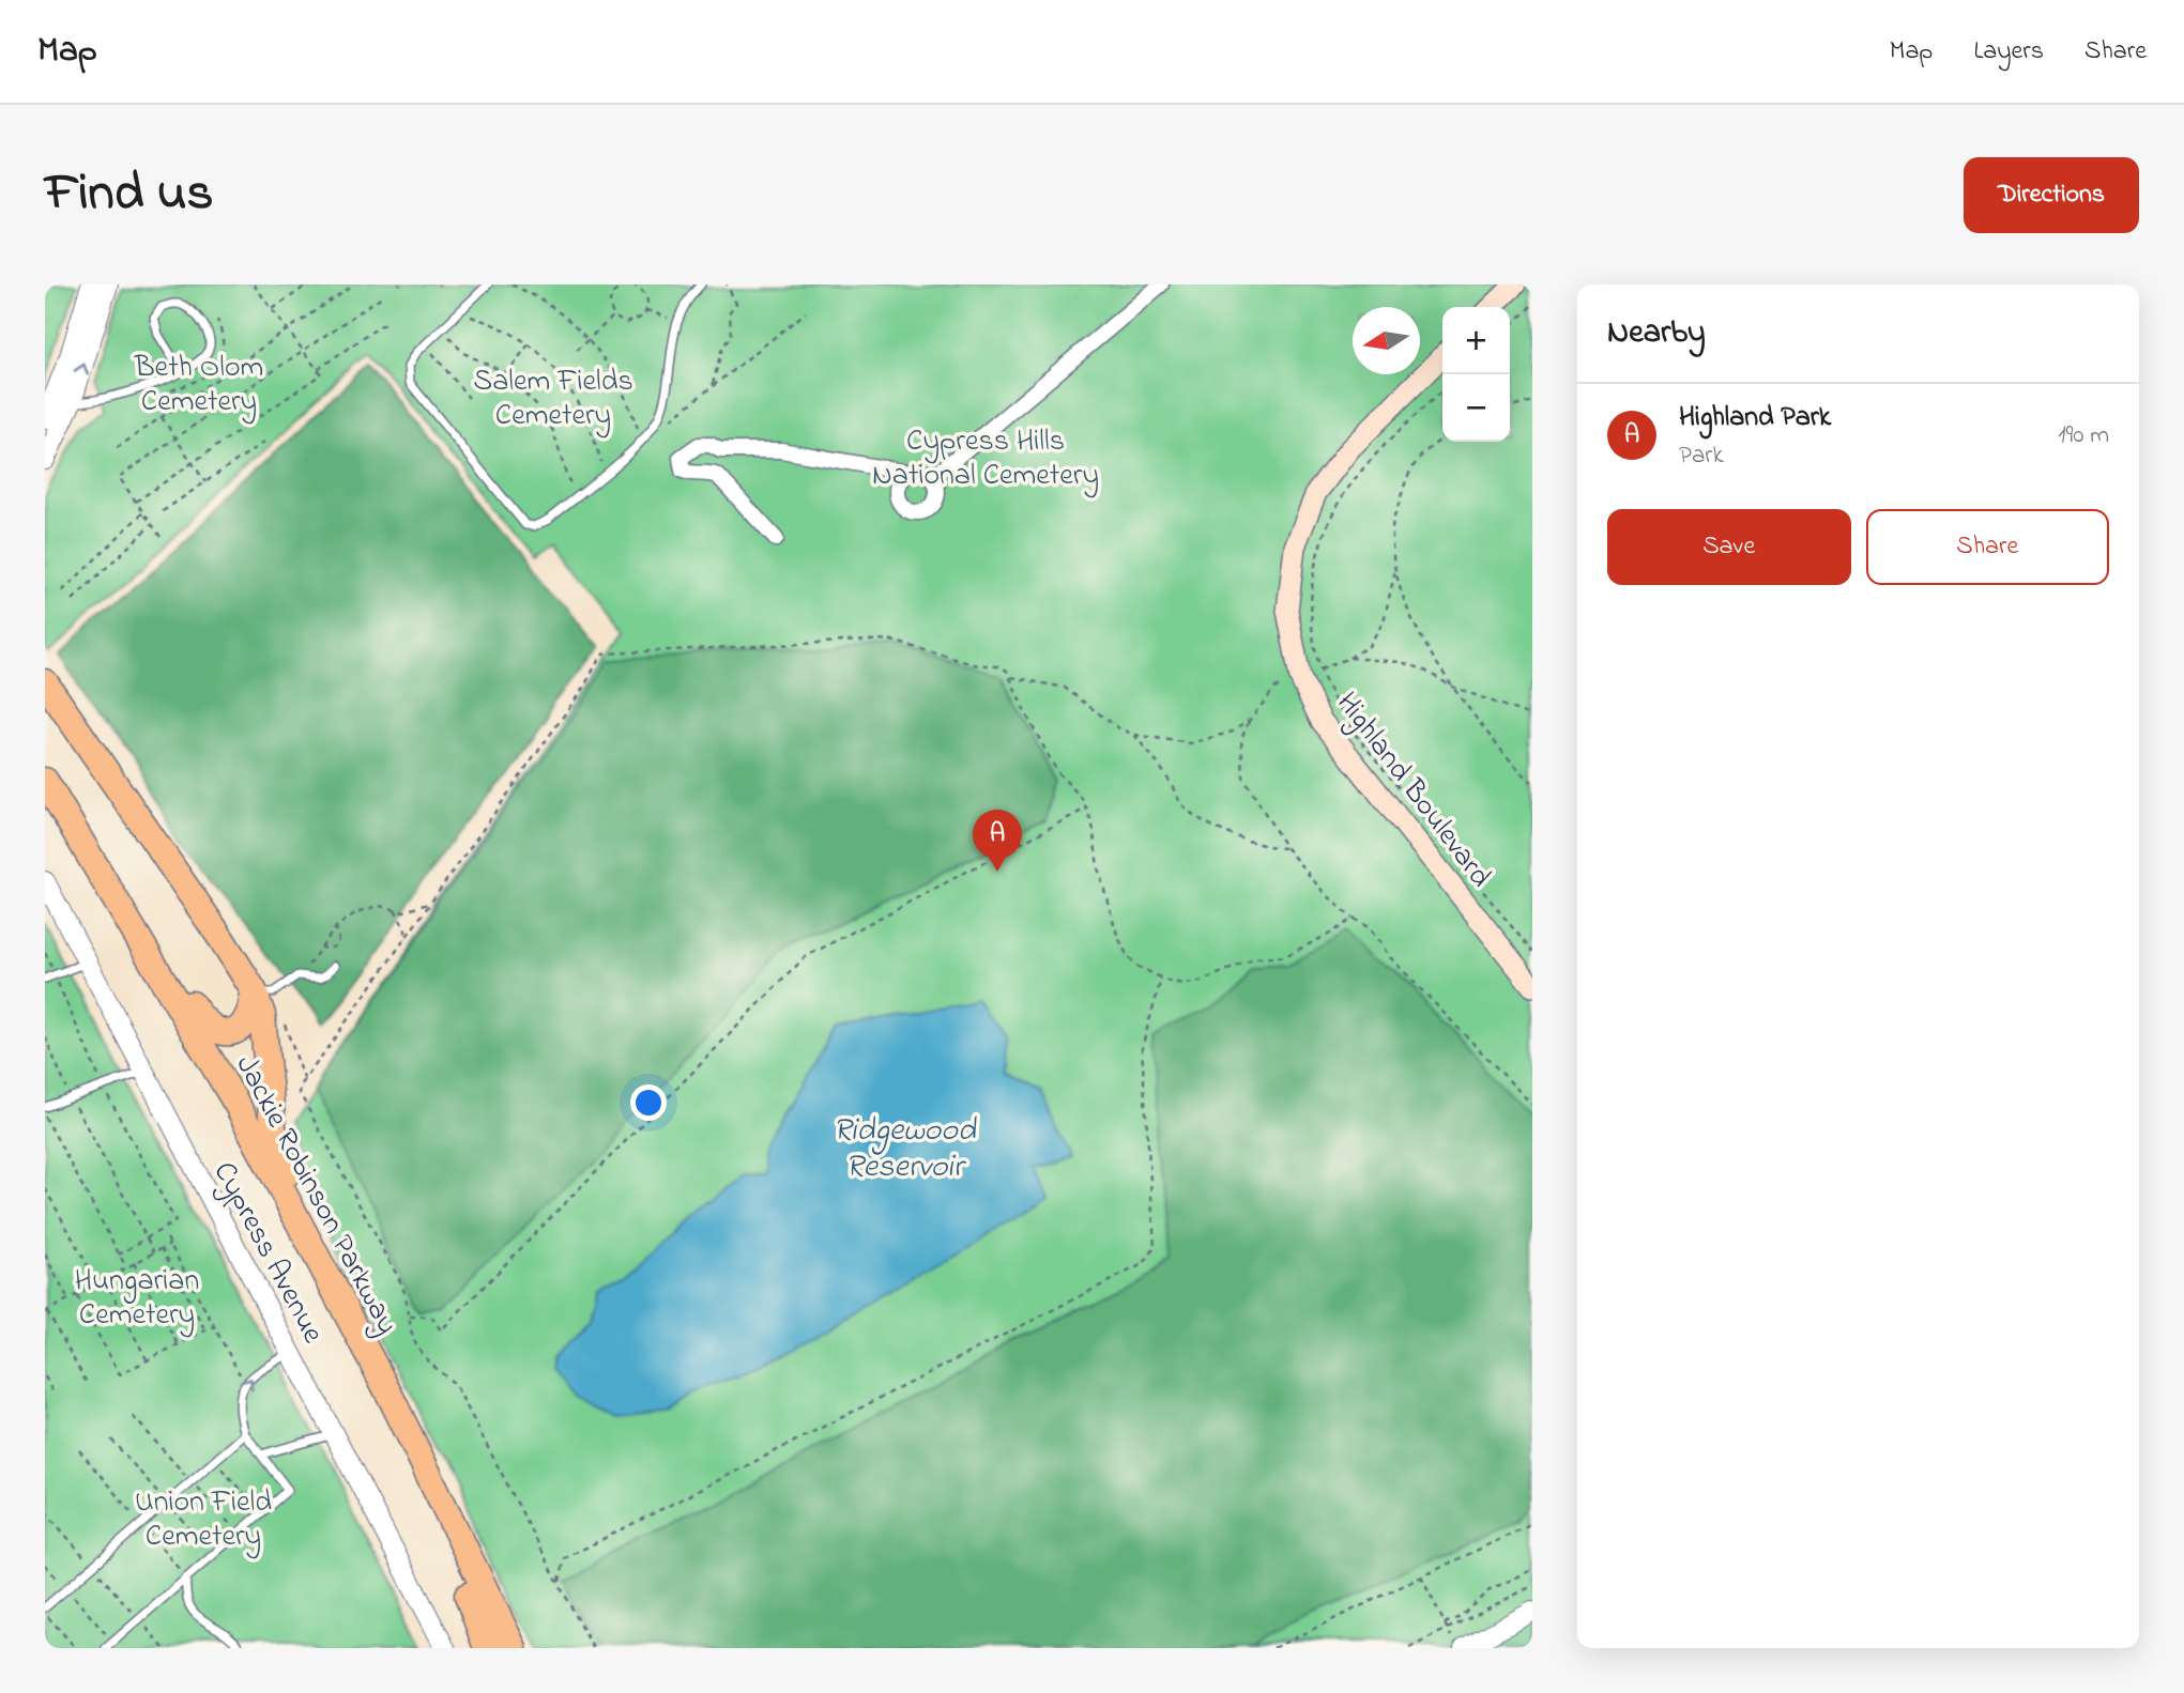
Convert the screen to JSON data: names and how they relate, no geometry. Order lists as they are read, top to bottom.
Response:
{
  "streets": {
    "highway": ["Jackie Robinson Parkway"],
    "main road": ["Highland Boulevard"],
    "street": ["Cypress Avenue"]
  },
  "water": ["Ridgewood Reservoir"],
  "parks": [
    "Beth Olom Cemetery",
    "Salem Fields Cemetery",
    "Cypress Hills National Cemetery",
    "Hungarian Cemetery",
    "Union Field Cemetery"
  ],
  "north": "left",
  "page": {
    "header": "Map",
    "nav": ["Map", "Layers", "Share"],
    "title": "Find us",
    "buttons": [
      "Directions",
      ["Save", "Share"]
    ],
    "heading": "Nearby",
    "map_buttons": ["+", "−"],
    "list": [
      {
        "mark": "A",
        "name": "Highland Park",
        "note": "Park",
        "value": "190 m"
      }
    ],
    "pins": "A"
  }
}
